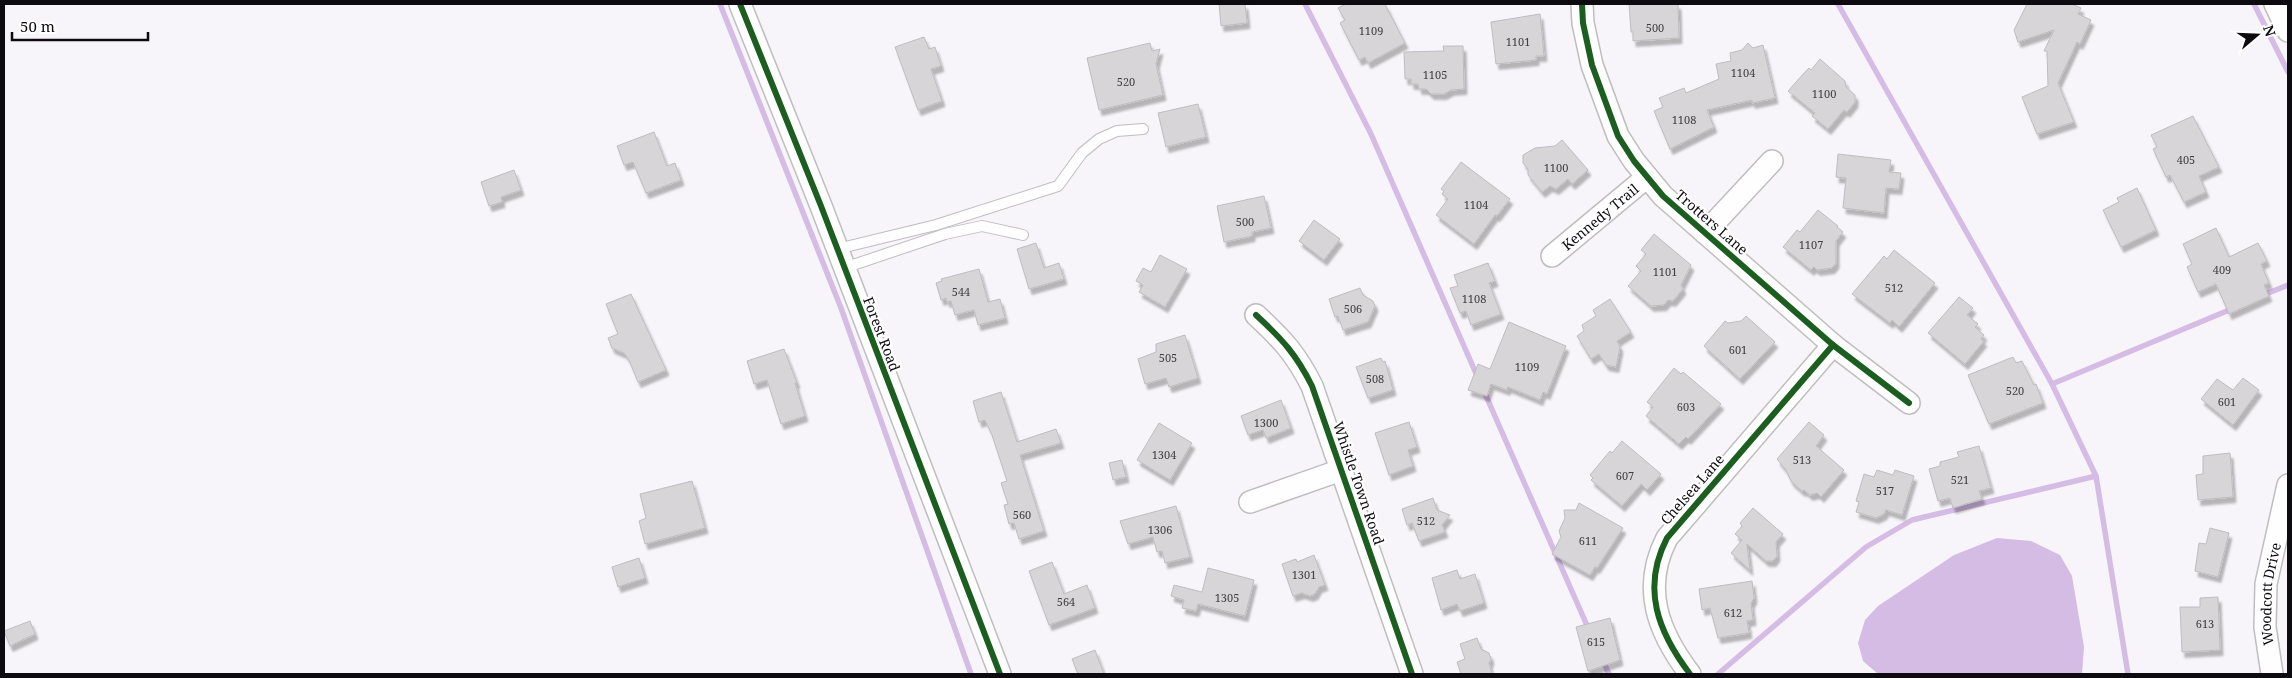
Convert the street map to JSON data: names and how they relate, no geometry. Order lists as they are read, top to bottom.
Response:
{
  "streets": {
    "street": [
      "Kennedy Trail",
      "Trotters Lane",
      "Forest Road",
      "Whistle Town Road",
      "Chelsea Lane",
      "Woodcott Drive"
    ]
  },
  "crossings": [
    ["Kennedy Trail", "Trotters Lane"],
    ["Trotters Lane", "Chelsea Lane"]
  ],
  "house_numbers": [
    "500",
    "1109",
    "1101",
    "1104",
    "1105",
    "520",
    "1100",
    "1108",
    "405",
    "1100",
    "1104",
    "500",
    "1107",
    "409",
    "1101",
    "512",
    "544",
    "1108",
    "506",
    "601",
    "505",
    "1109",
    "508",
    "520",
    "601",
    "603",
    "1300",
    "1304",
    "513",
    "607",
    "521",
    "517",
    "560",
    "512",
    "1306",
    "611",
    "1301",
    "1305",
    "564",
    "612",
    "613",
    "615"
  ],
  "scale_bar": "50 m",
  "north": "right"
}
